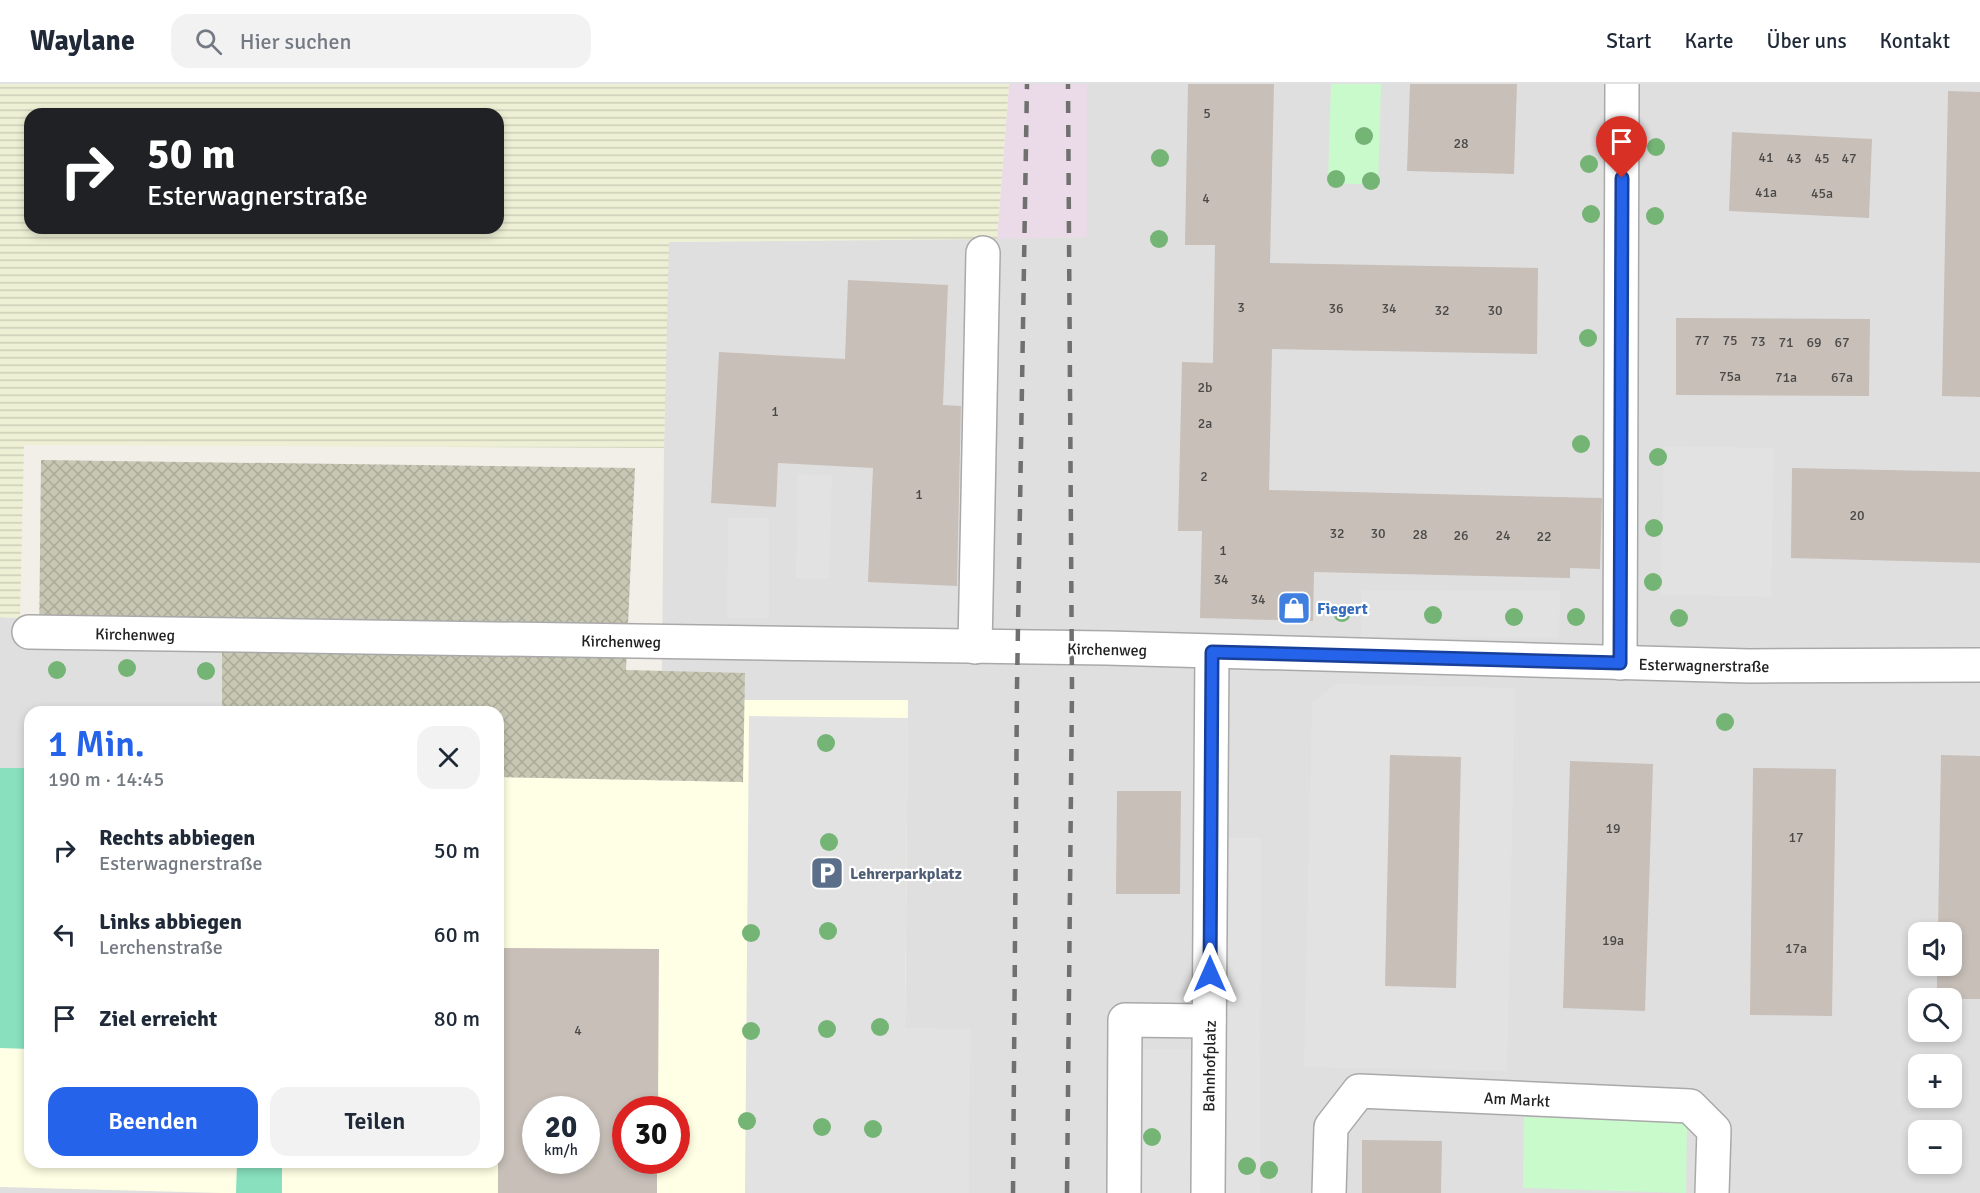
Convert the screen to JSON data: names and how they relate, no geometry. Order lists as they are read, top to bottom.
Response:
{
  "streets": {
    "street": [
      "Kirchenweg",
      "Esterwagnerstraße",
      "Bahnhofplatz",
      "Am Markt"
    ]
  },
  "crossings": [
    ["Kirchenweg", "Esterwagnerstraße"],
    ["Kirchenweg", "Bahnhofplatz"],
    ["Esterwagnerstraße", "Bahnhofplatz"]
  ],
  "places": {
    "shop": ["Fiegert"],
    "parking": ["Lehrerparkplatz"]
  },
  "house_numbers": [
    "5",
    "28",
    "41",
    "43",
    "45",
    "47",
    "41a",
    "45a",
    "4",
    "3",
    "36",
    "34",
    "32",
    "30",
    "77",
    "75",
    "73",
    "71",
    "69",
    "67",
    "75a",
    "71a",
    "67a",
    "2b",
    "1",
    "2a",
    "2",
    "1",
    "20",
    "32",
    "30",
    "28",
    "26",
    "24",
    "22",
    "1",
    "34",
    "34",
    "19",
    "17",
    "19a",
    "17a",
    "4"
  ],
  "page": {
    "header": "Waylane",
    "search": "Hier suchen",
    "nav": [
      "Start",
      "Karte",
      "Über uns",
      "Kontakt"
    ],
    "turn": ["50 m", "Esterwagnerstraße"],
    "heading": ["1 Min.", "190 m · 14:45"],
    "list": [
      {
        "name": "Rechts abbiegen",
        "note": "Esterwagnerstraße",
        "value": "50 m"
      },
      {
        "name": "Links abbiegen",
        "note": "Lerchenstraße",
        "value": "60 m"
      },
      {
        "name": "Ziel erreicht",
        "value": "80 m"
      }
    ],
    "map_buttons": ["+", "−"],
    "buttons": ["Beenden", "Teilen"],
    "speed": "20 km/h",
    "limit": "30"
  }
}
